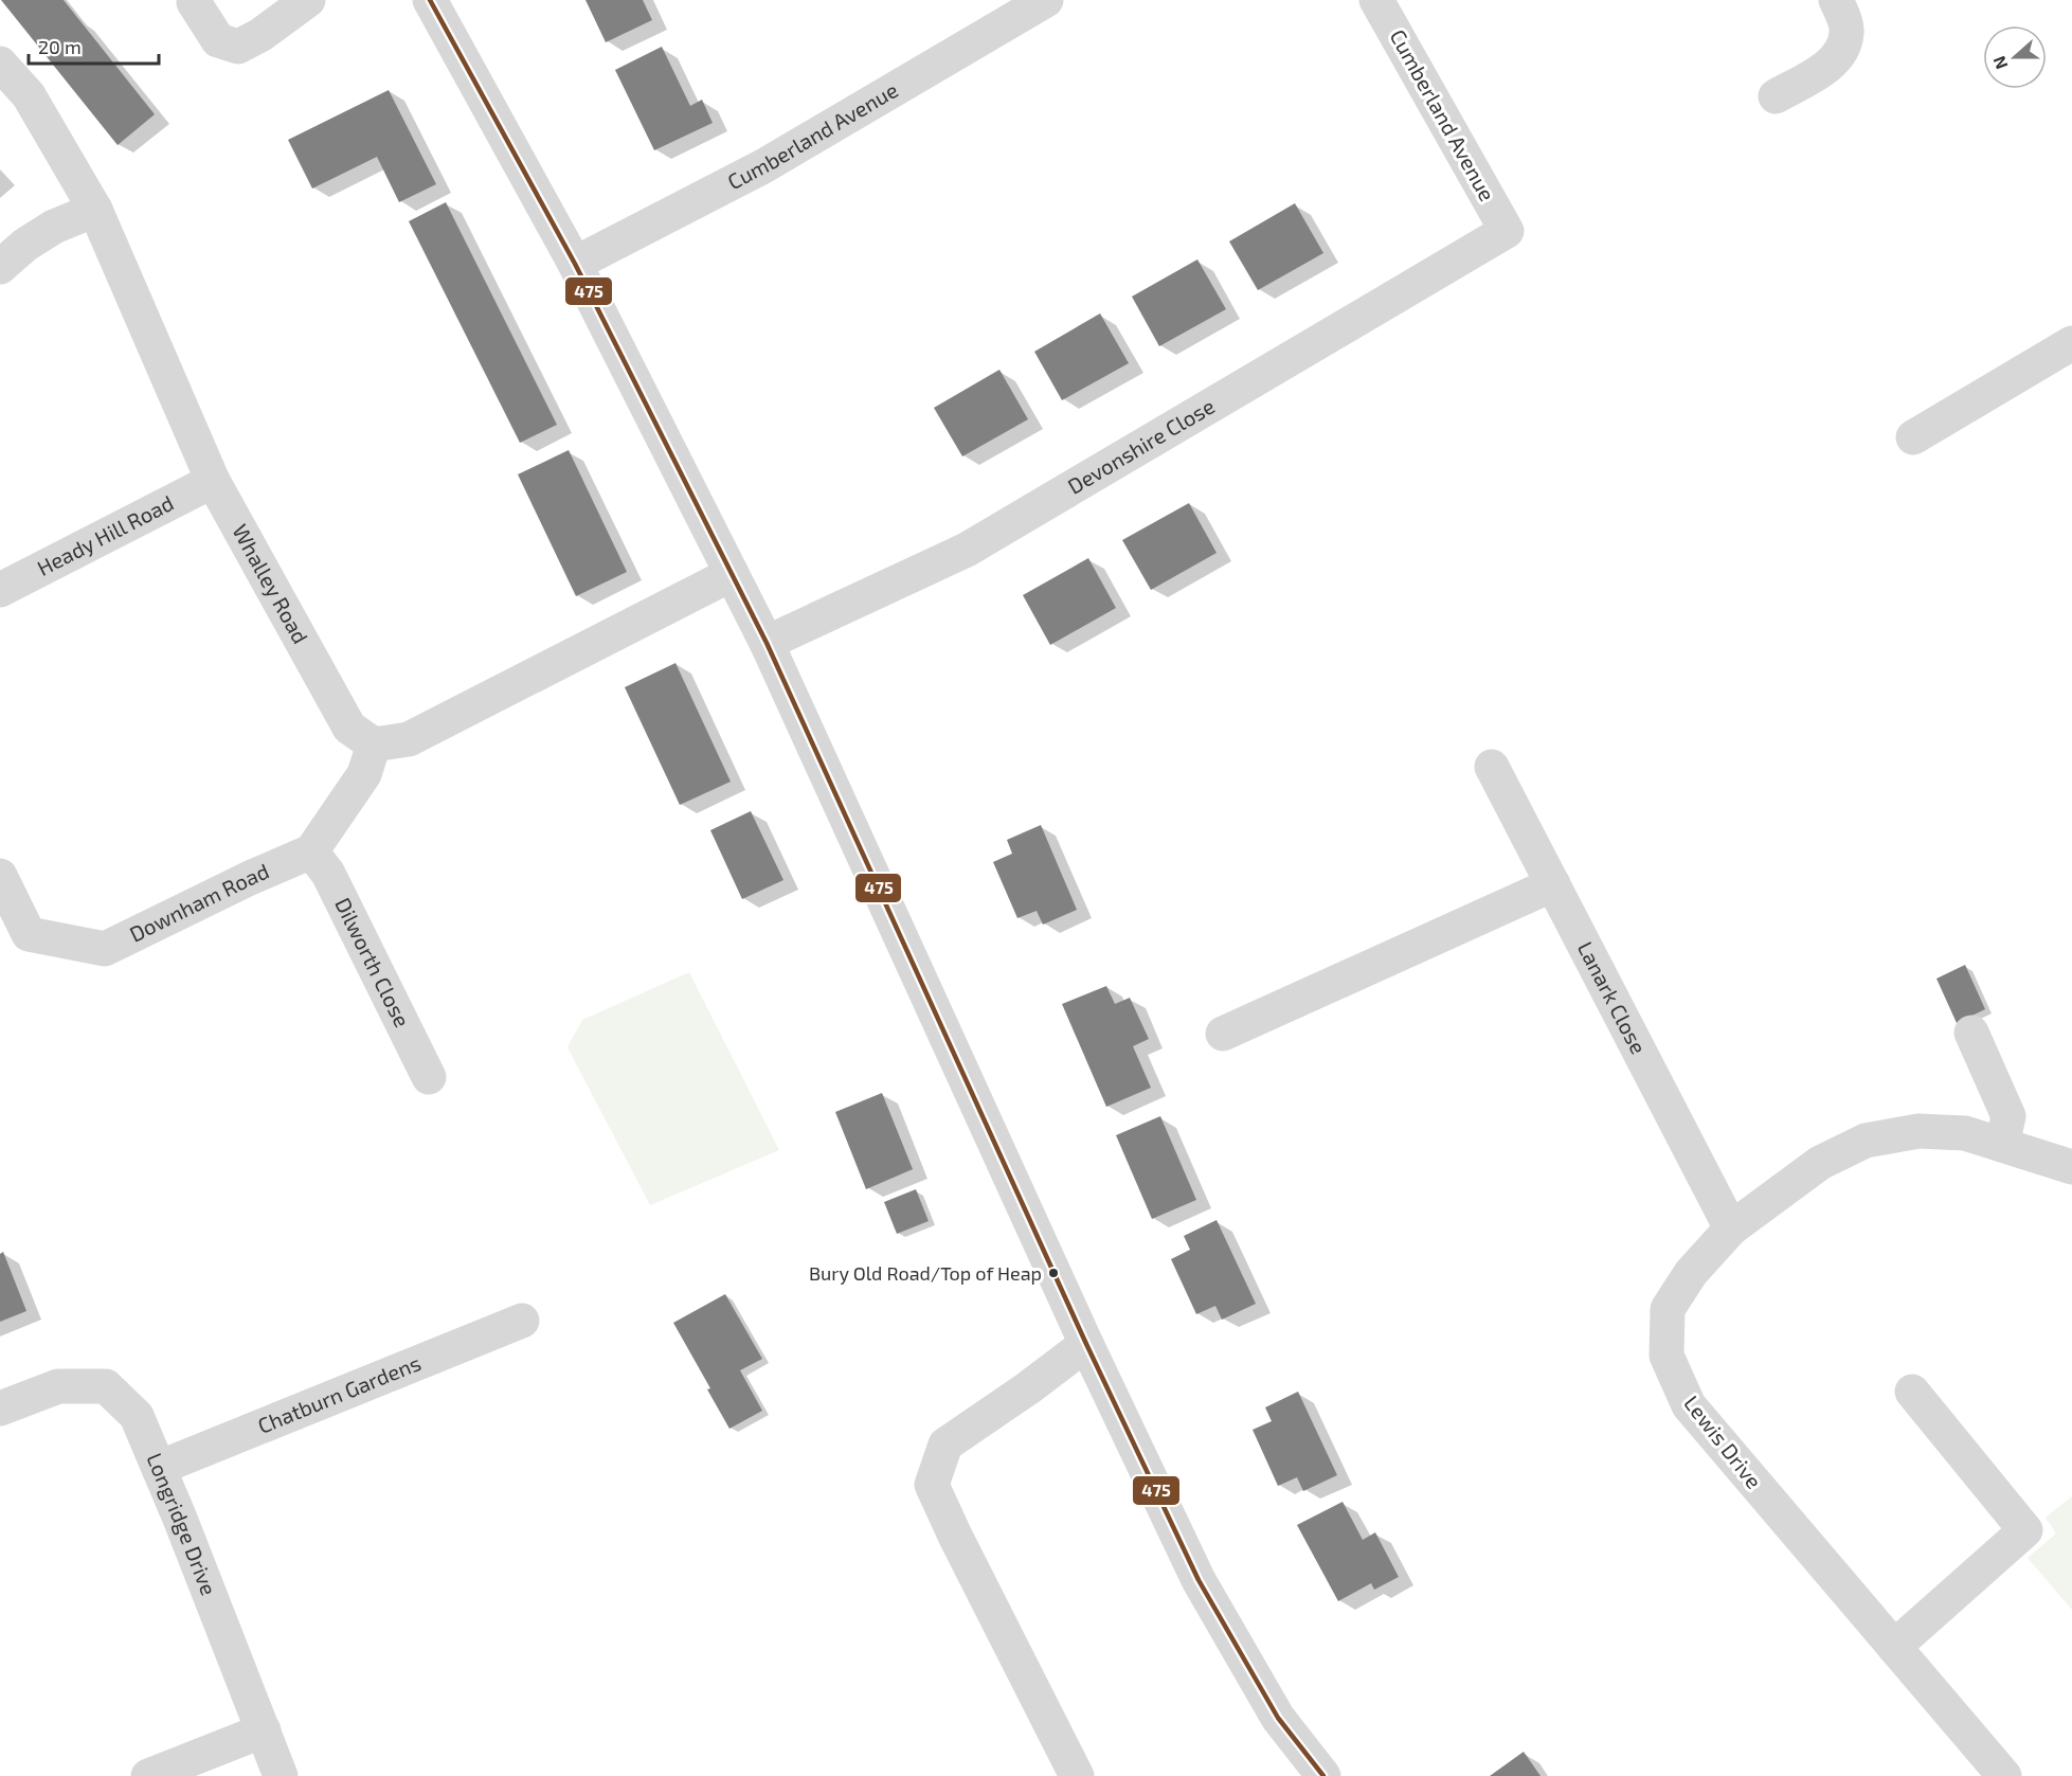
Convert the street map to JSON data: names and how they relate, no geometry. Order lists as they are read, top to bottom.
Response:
{
  "streets": {
    "street": [
      "Cumberland Avenue",
      "Devonshire Close",
      "Heady Hill Road",
      "Whalley Road",
      "Downham Road",
      "Dilworth Close",
      "Lanark Close",
      "Chatburn Gardens",
      "Lewis Drive",
      "Longridge Drive"
    ]
  },
  "crossings": [
    ["Cumberland Avenue", "Devonshire Close"],
    ["Heady Hill Road", "Whalley Road"],
    ["Downham Road", "Dilworth Close"],
    ["Lanark Close", "Lewis Drive"],
    ["Chatburn Gardens", "Longridge Drive"]
  ],
  "places": ["Bury Old Road/Top of Heap"],
  "lines": ["transit line 475"],
  "scale_bar": "20 m",
  "north": "left"
}
